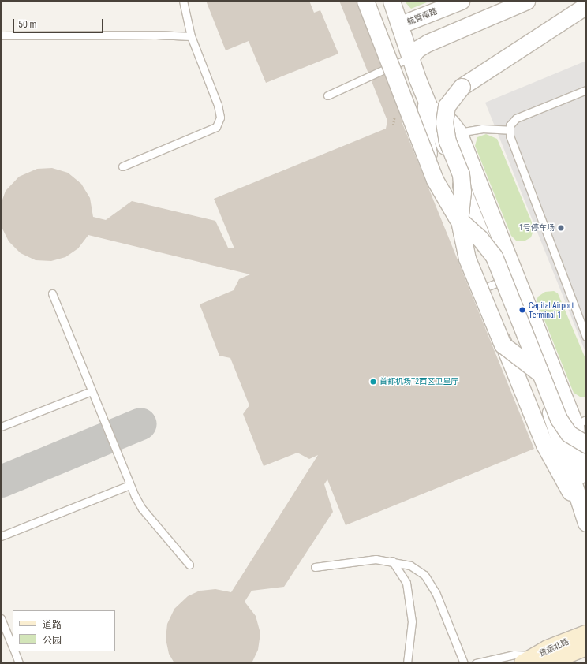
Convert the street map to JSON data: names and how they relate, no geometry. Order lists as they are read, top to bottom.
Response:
{
  "streets": {
    "main road": ["货运北路"],
    "street": ["航管南路"]
  },
  "places": ["1号停车场", "Capital Airport Terminal 1", "首都机场T2西区卫星厅"],
  "legend": ["道路", "公园"],
  "scale_bar": "50 m"
}
